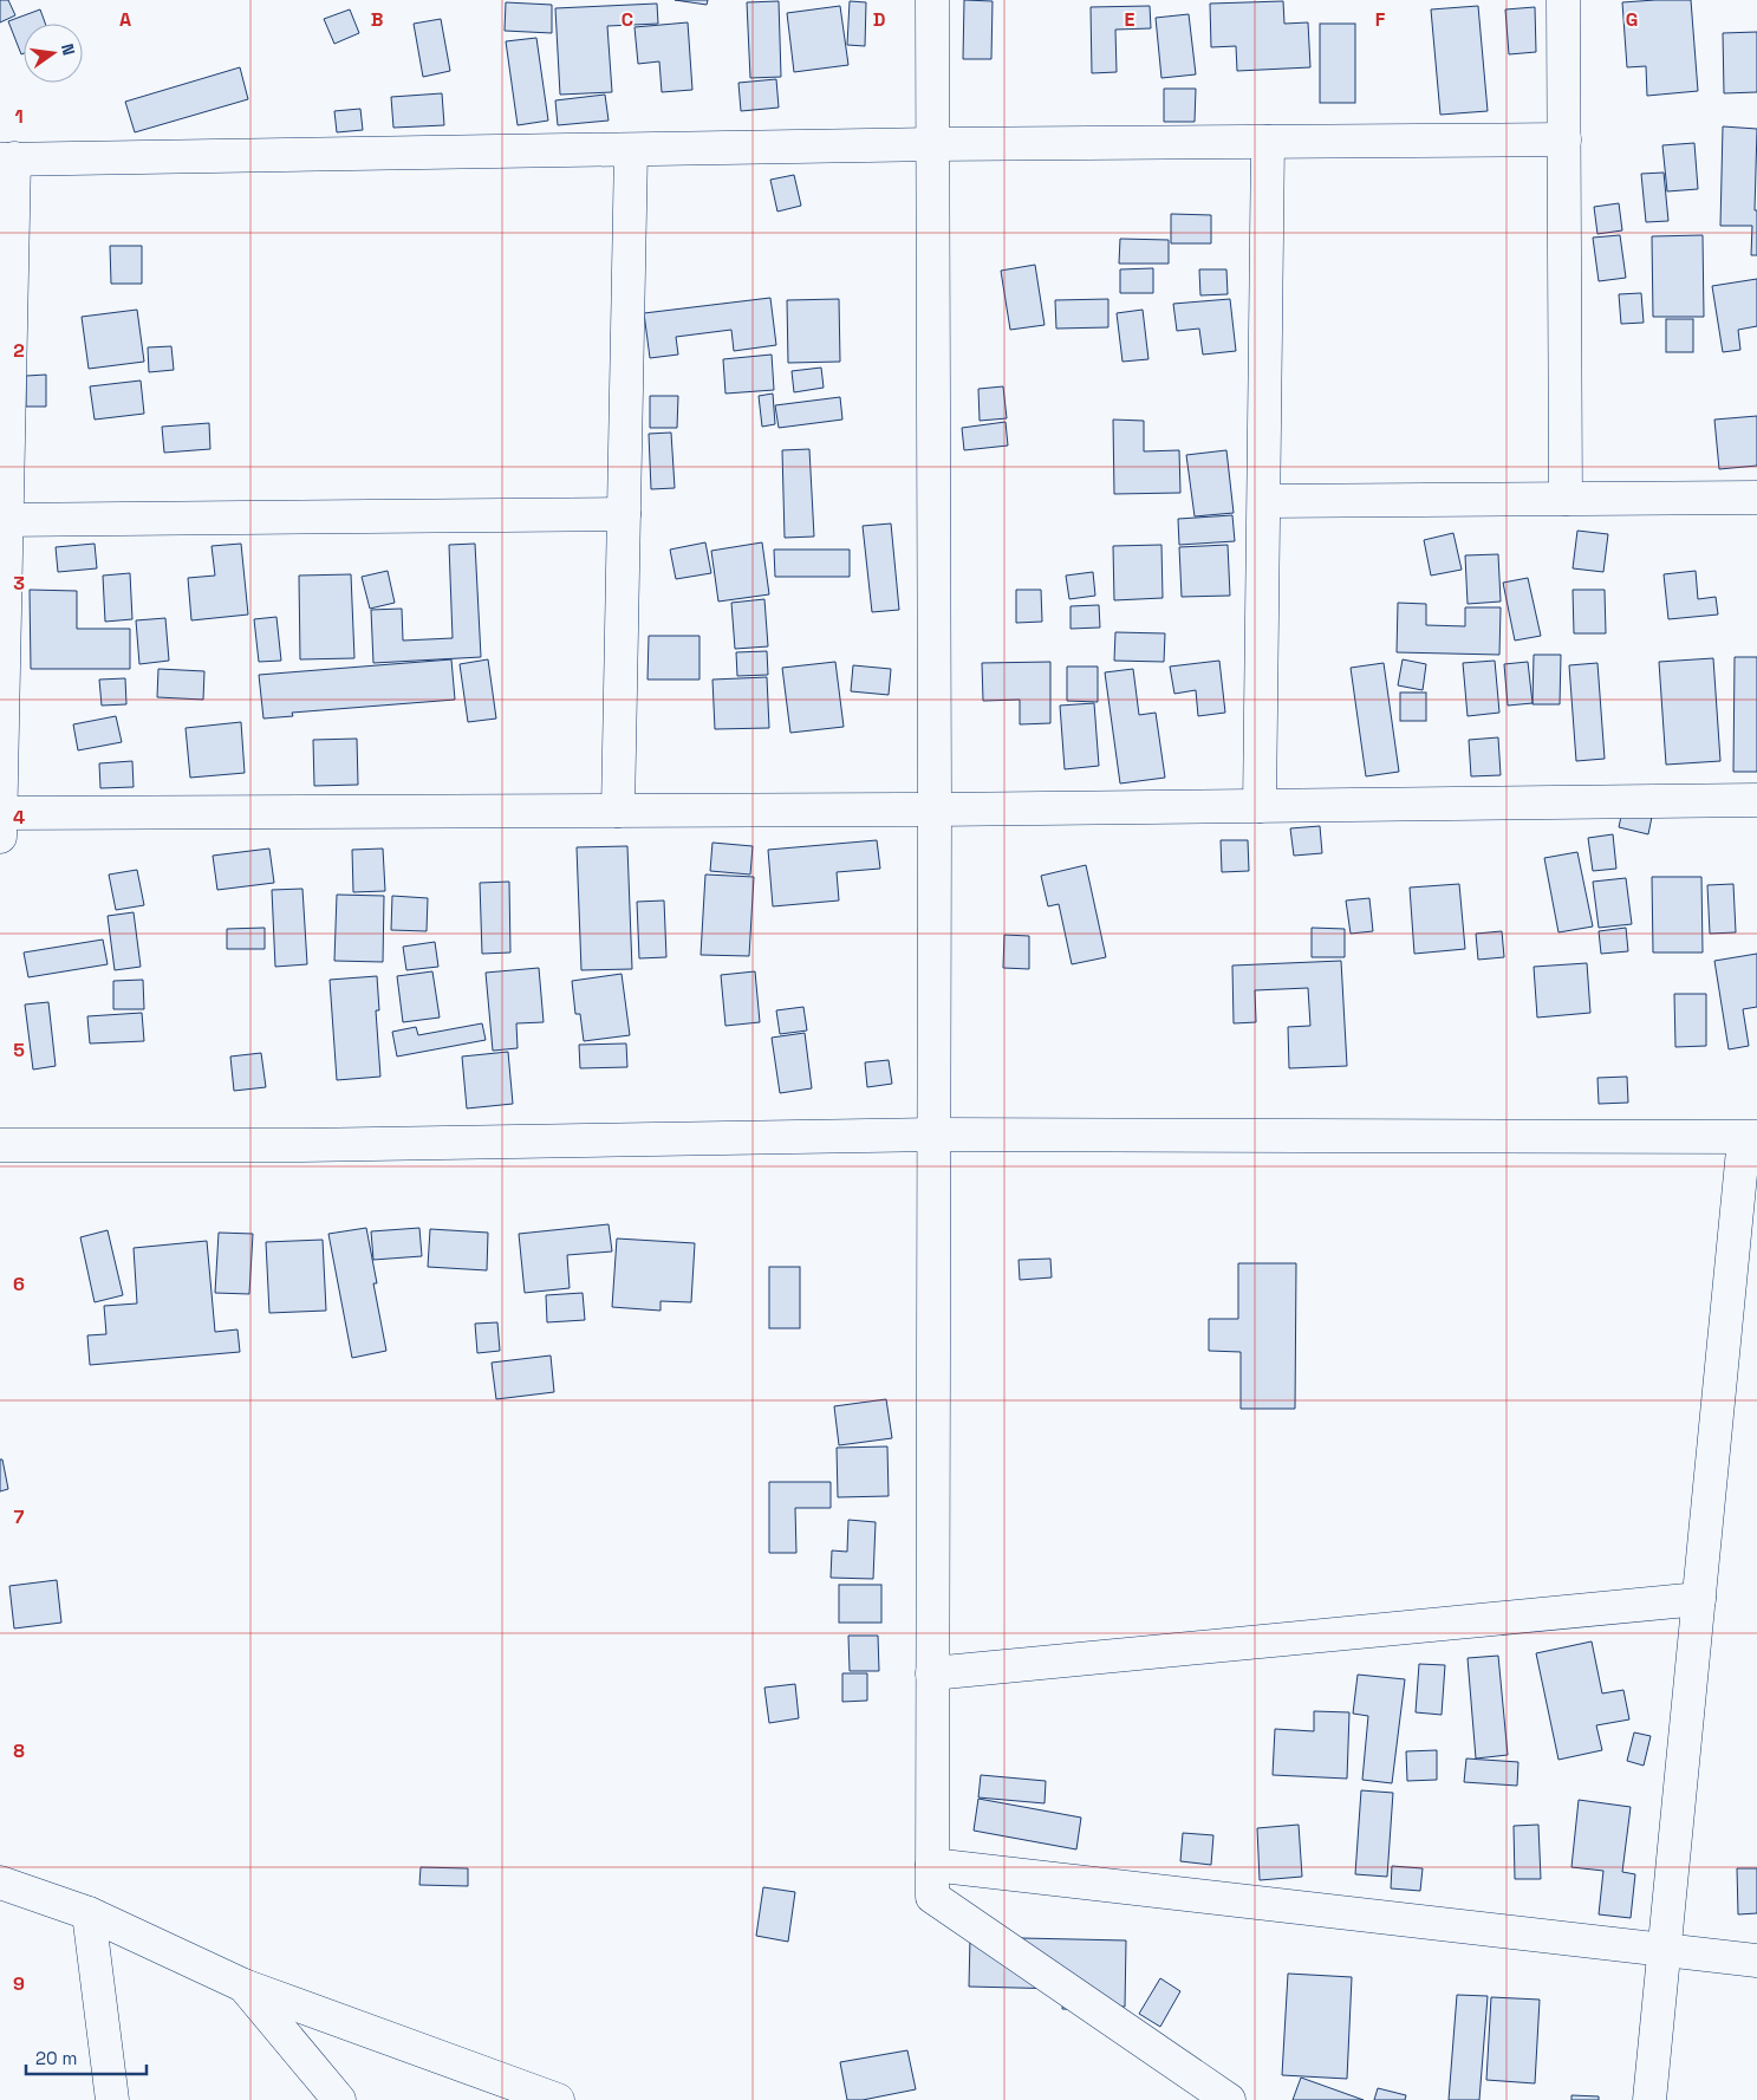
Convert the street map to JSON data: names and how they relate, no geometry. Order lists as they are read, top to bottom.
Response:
{
  "scale_bar": "20 m",
  "north": "right",
  "grid": {
    "columns": [
      "A",
      "B",
      "C",
      "D",
      "E",
      "F",
      "G"
    ],
    "rows": [
      "1",
      "2",
      "3",
      "4",
      "5",
      "6",
      "7",
      "8",
      "9"
    ]
  }
}
